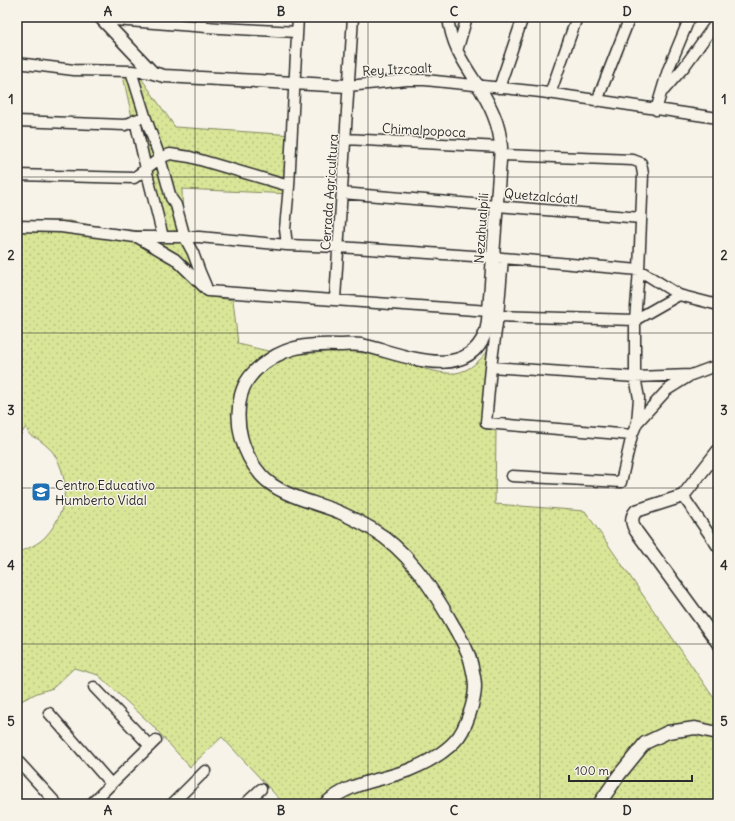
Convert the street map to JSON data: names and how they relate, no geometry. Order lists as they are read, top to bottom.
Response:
{
  "streets": {
    "street": [
      "Rey Itzcoalt",
      "Chimalpopoca",
      "Cerrada Agricultura",
      "Quetzalcóatl",
      "Nezahualpili"
    ]
  },
  "crossings": [
    ["Rey Itzcoalt", "Cerrada Agricultura"],
    ["Rey Itzcoalt", "Nezahualpili"],
    ["Chimalpopoca", "Cerrada Agricultura"],
    ["Chimalpopoca", "Quetzalcóatl"],
    ["Chimalpopoca", "Nezahualpili"],
    ["Cerrada Agricultura", "Quetzalcóatl"],
    ["Quetzalcóatl", "Nezahualpili"]
  ],
  "places": {
    "school or university": ["Centro Educativo Humberto Vidal"]
  },
  "scale_bar": "100 m",
  "grid": {
    "columns": [
      "A",
      "B",
      "C",
      "D"
    ],
    "rows": [
      "1",
      "2",
      "3",
      "4",
      "5"
    ]
  }
}
